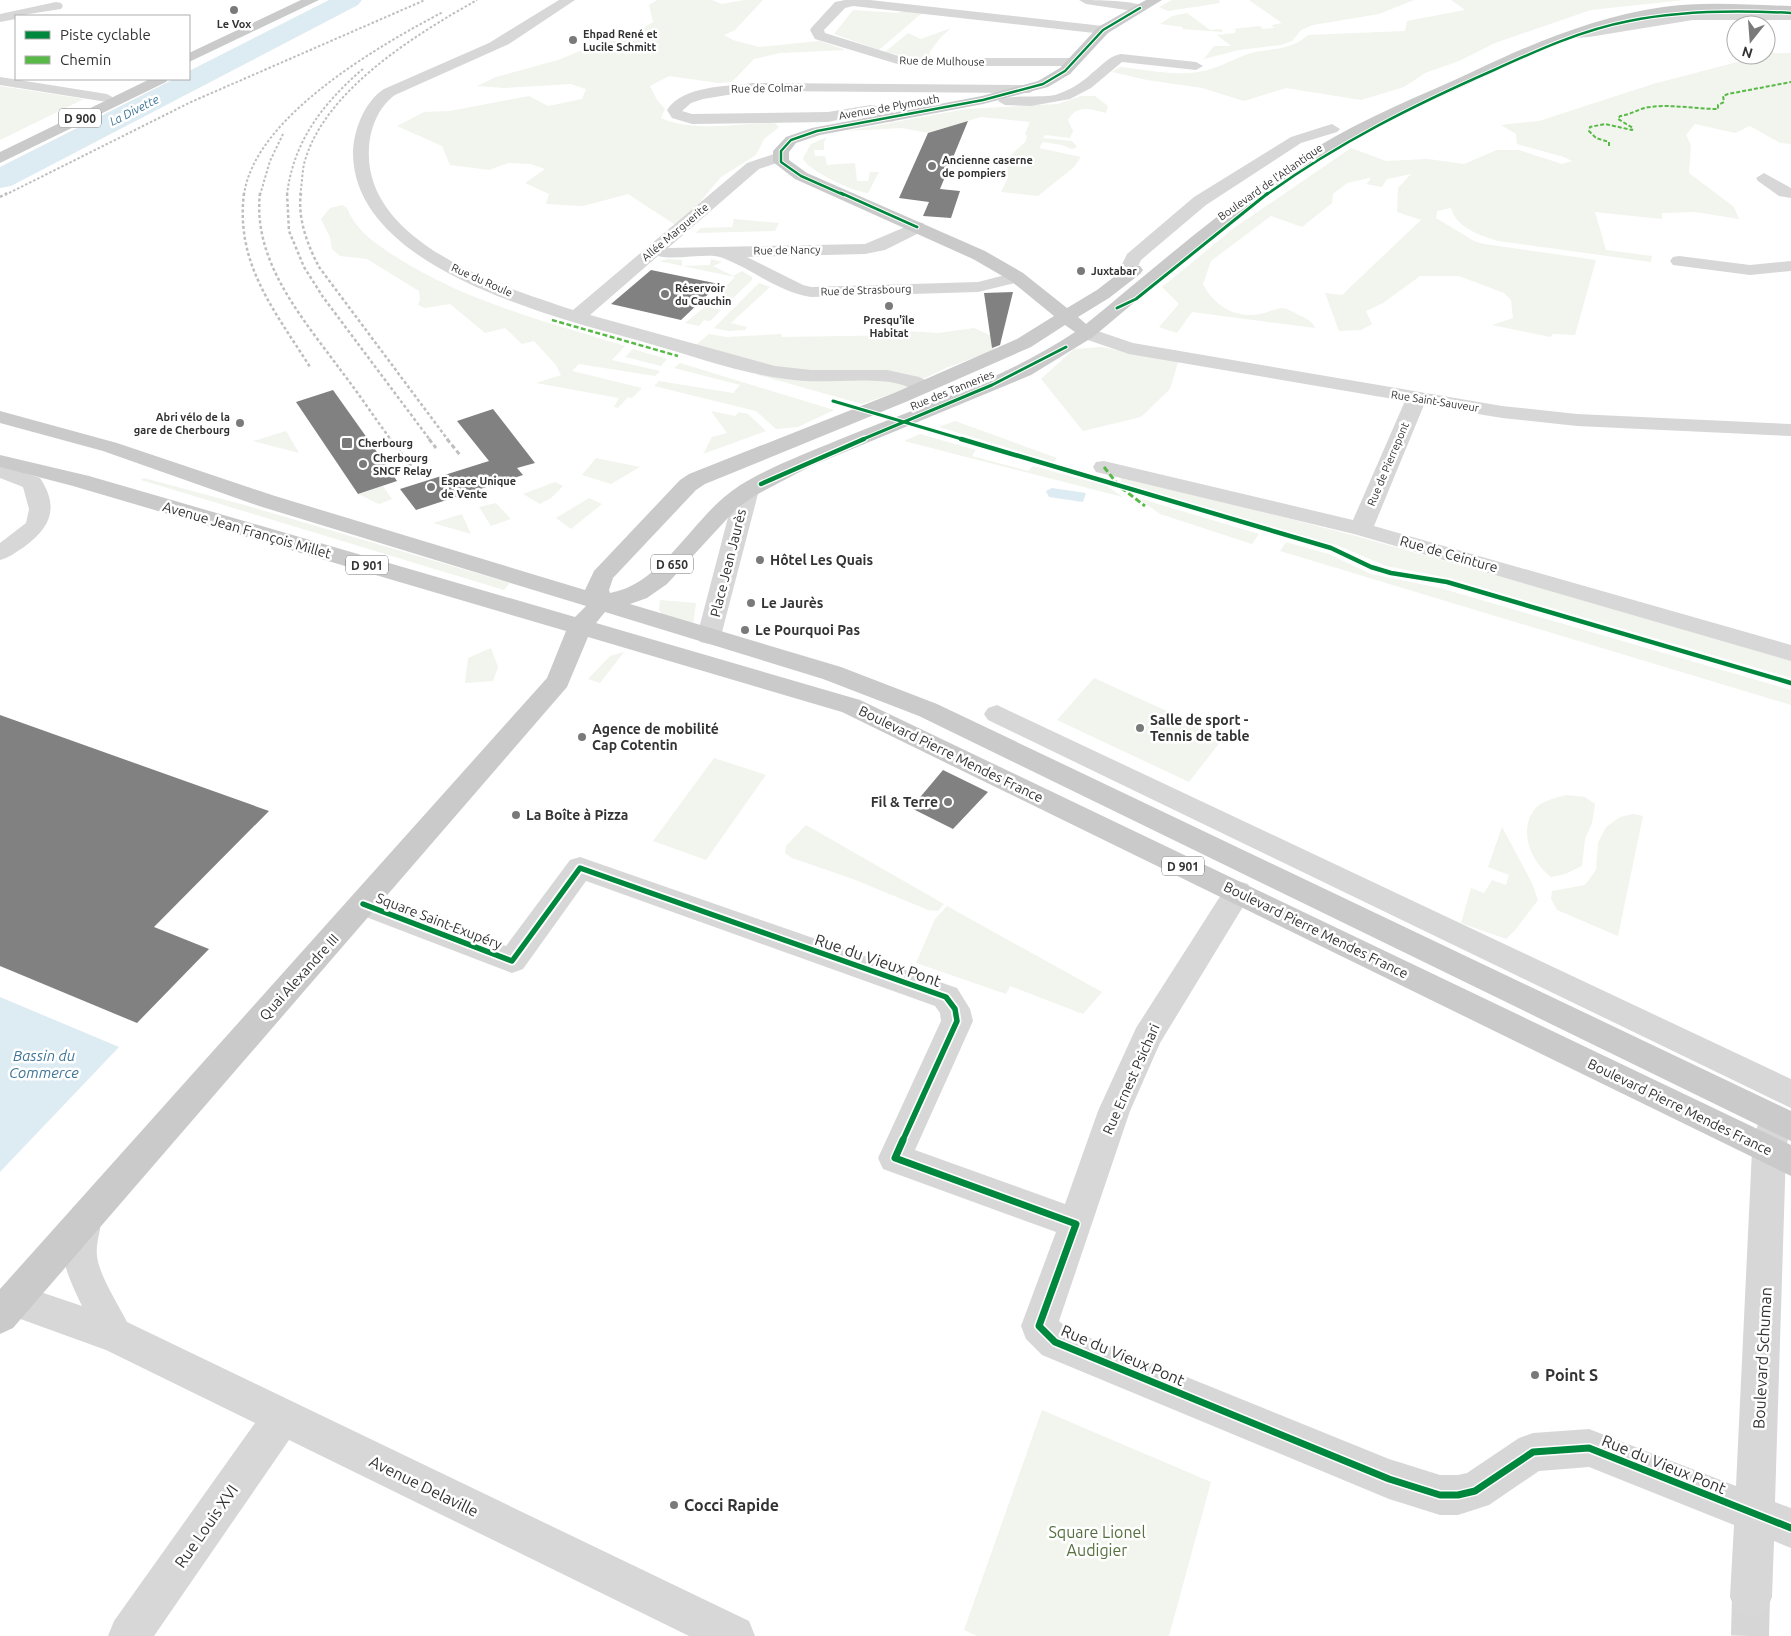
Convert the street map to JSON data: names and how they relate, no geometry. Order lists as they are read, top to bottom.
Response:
{
  "streets": {
    "main road": [
      "Avenue de Plymouth",
      "D 900",
      "Boulevard de l'Atlantique",
      "Rue des Tanneries",
      "Avenue Jean François Millet",
      "D 650",
      "D 901",
      "Boulevard Pierre Mendes France",
      "Quai Alexandre III"
    ],
    "street": [
      "Rue de Mulhouse",
      "Rue de Colmar",
      "Allée Marguerite",
      "Rue de Nancy",
      "Rue du Roule",
      "Rue de Strasbourg",
      "Rue Saint-Sauveur",
      "Rue de Pierrepont",
      "Rue de Ceinture",
      "Place Jean Jaurès",
      "Square Saint-Exupéry",
      "Rue du Vieux Pont",
      "Rue Ernest Psichari",
      "Boulevard Schuman",
      "Avenue Delaville",
      "Rue Louis XVI"
    ]
  },
  "crossings": [
    ["Rue de Mulhouse", "Avenue de Plymouth"],
    ["Rue de Colmar", "Avenue de Plymouth"],
    ["Avenue de Plymouth", "Allée Marguerite"],
    ["Boulevard de l'Atlantique", "Rue des Tanneries"],
    ["Boulevard de l'Atlantique", "Rue Saint-Sauveur"],
    ["Allée Marguerite", "Rue de Nancy"],
    ["Allée Marguerite", "Rue du Roule"],
    ["Rue de Nancy", "Rue de Strasbourg"],
    ["Rue du Roule", "Rue des Tanneries"],
    ["Rue des Tanneries", "Rue Saint-Sauveur"],
    ["Rue des Tanneries", "Place Jean Jaurès"],
    ["Rue des Tanneries", "D 901"],
    ["Rue des Tanneries", "Boulevard Pierre Mendes France"],
    ["Rue Saint-Sauveur", "Rue de Pierrepont"],
    ["Rue de Pierrepont", "Rue de Ceinture"],
    ["Avenue Jean François Millet", "Boulevard Pierre Mendes France"],
    ["Avenue Jean François Millet", "Quai Alexandre III"],
    ["Place Jean Jaurès", "Boulevard Pierre Mendes France"],
    ["D 901", "Boulevard Pierre Mendes France"],
    ["Boulevard Pierre Mendes France", "Quai Alexandre III"],
    ["Boulevard Pierre Mendes France", "Rue Ernest Psichari"],
    ["Boulevard Pierre Mendes France", "Boulevard Schuman"],
    ["Square Saint-Exupéry", "Rue du Vieux Pont"],
    ["Square Saint-Exupéry", "Quai Alexandre III"],
    ["Rue du Vieux Pont", "Rue Ernest Psichari"],
    ["Rue du Vieux Pont", "Boulevard Schuman"],
    ["Quai Alexandre III", "Avenue Delaville"],
    ["Avenue Delaville", "Rue Louis XVI"]
  ],
  "water": ["La Divette", "Bassin du Commerce"],
  "parks": ["Square Lionel Audigier"],
  "places": {
    "other": [
      "Le Vox",
      "Ehpad René et Lucile Schmitt",
      "Ancienne caserne de pompiers",
      "Juxtabar",
      "Réservoir du Cauchin",
      "Presqu'île Habitat",
      "Abri vélo de la gare de Cherbourg",
      "Cherbourg SNCF Relay",
      "Espace Unique de Vente",
      "Hôtel Les Quais",
      "Le Jaurès",
      "Le Pourquoi Pas",
      "Salle de sport - Tennis de table",
      "Agence de mobilité Cap Cotentin",
      "Fil & Terre",
      "La Boîte à Pizza",
      "Point S",
      "Cocci Rapide"
    ],
    "transit": ["Cherbourg"]
  },
  "legend": ["Piste cyclable", "Chemin"],
  "north": "bottom"
}
